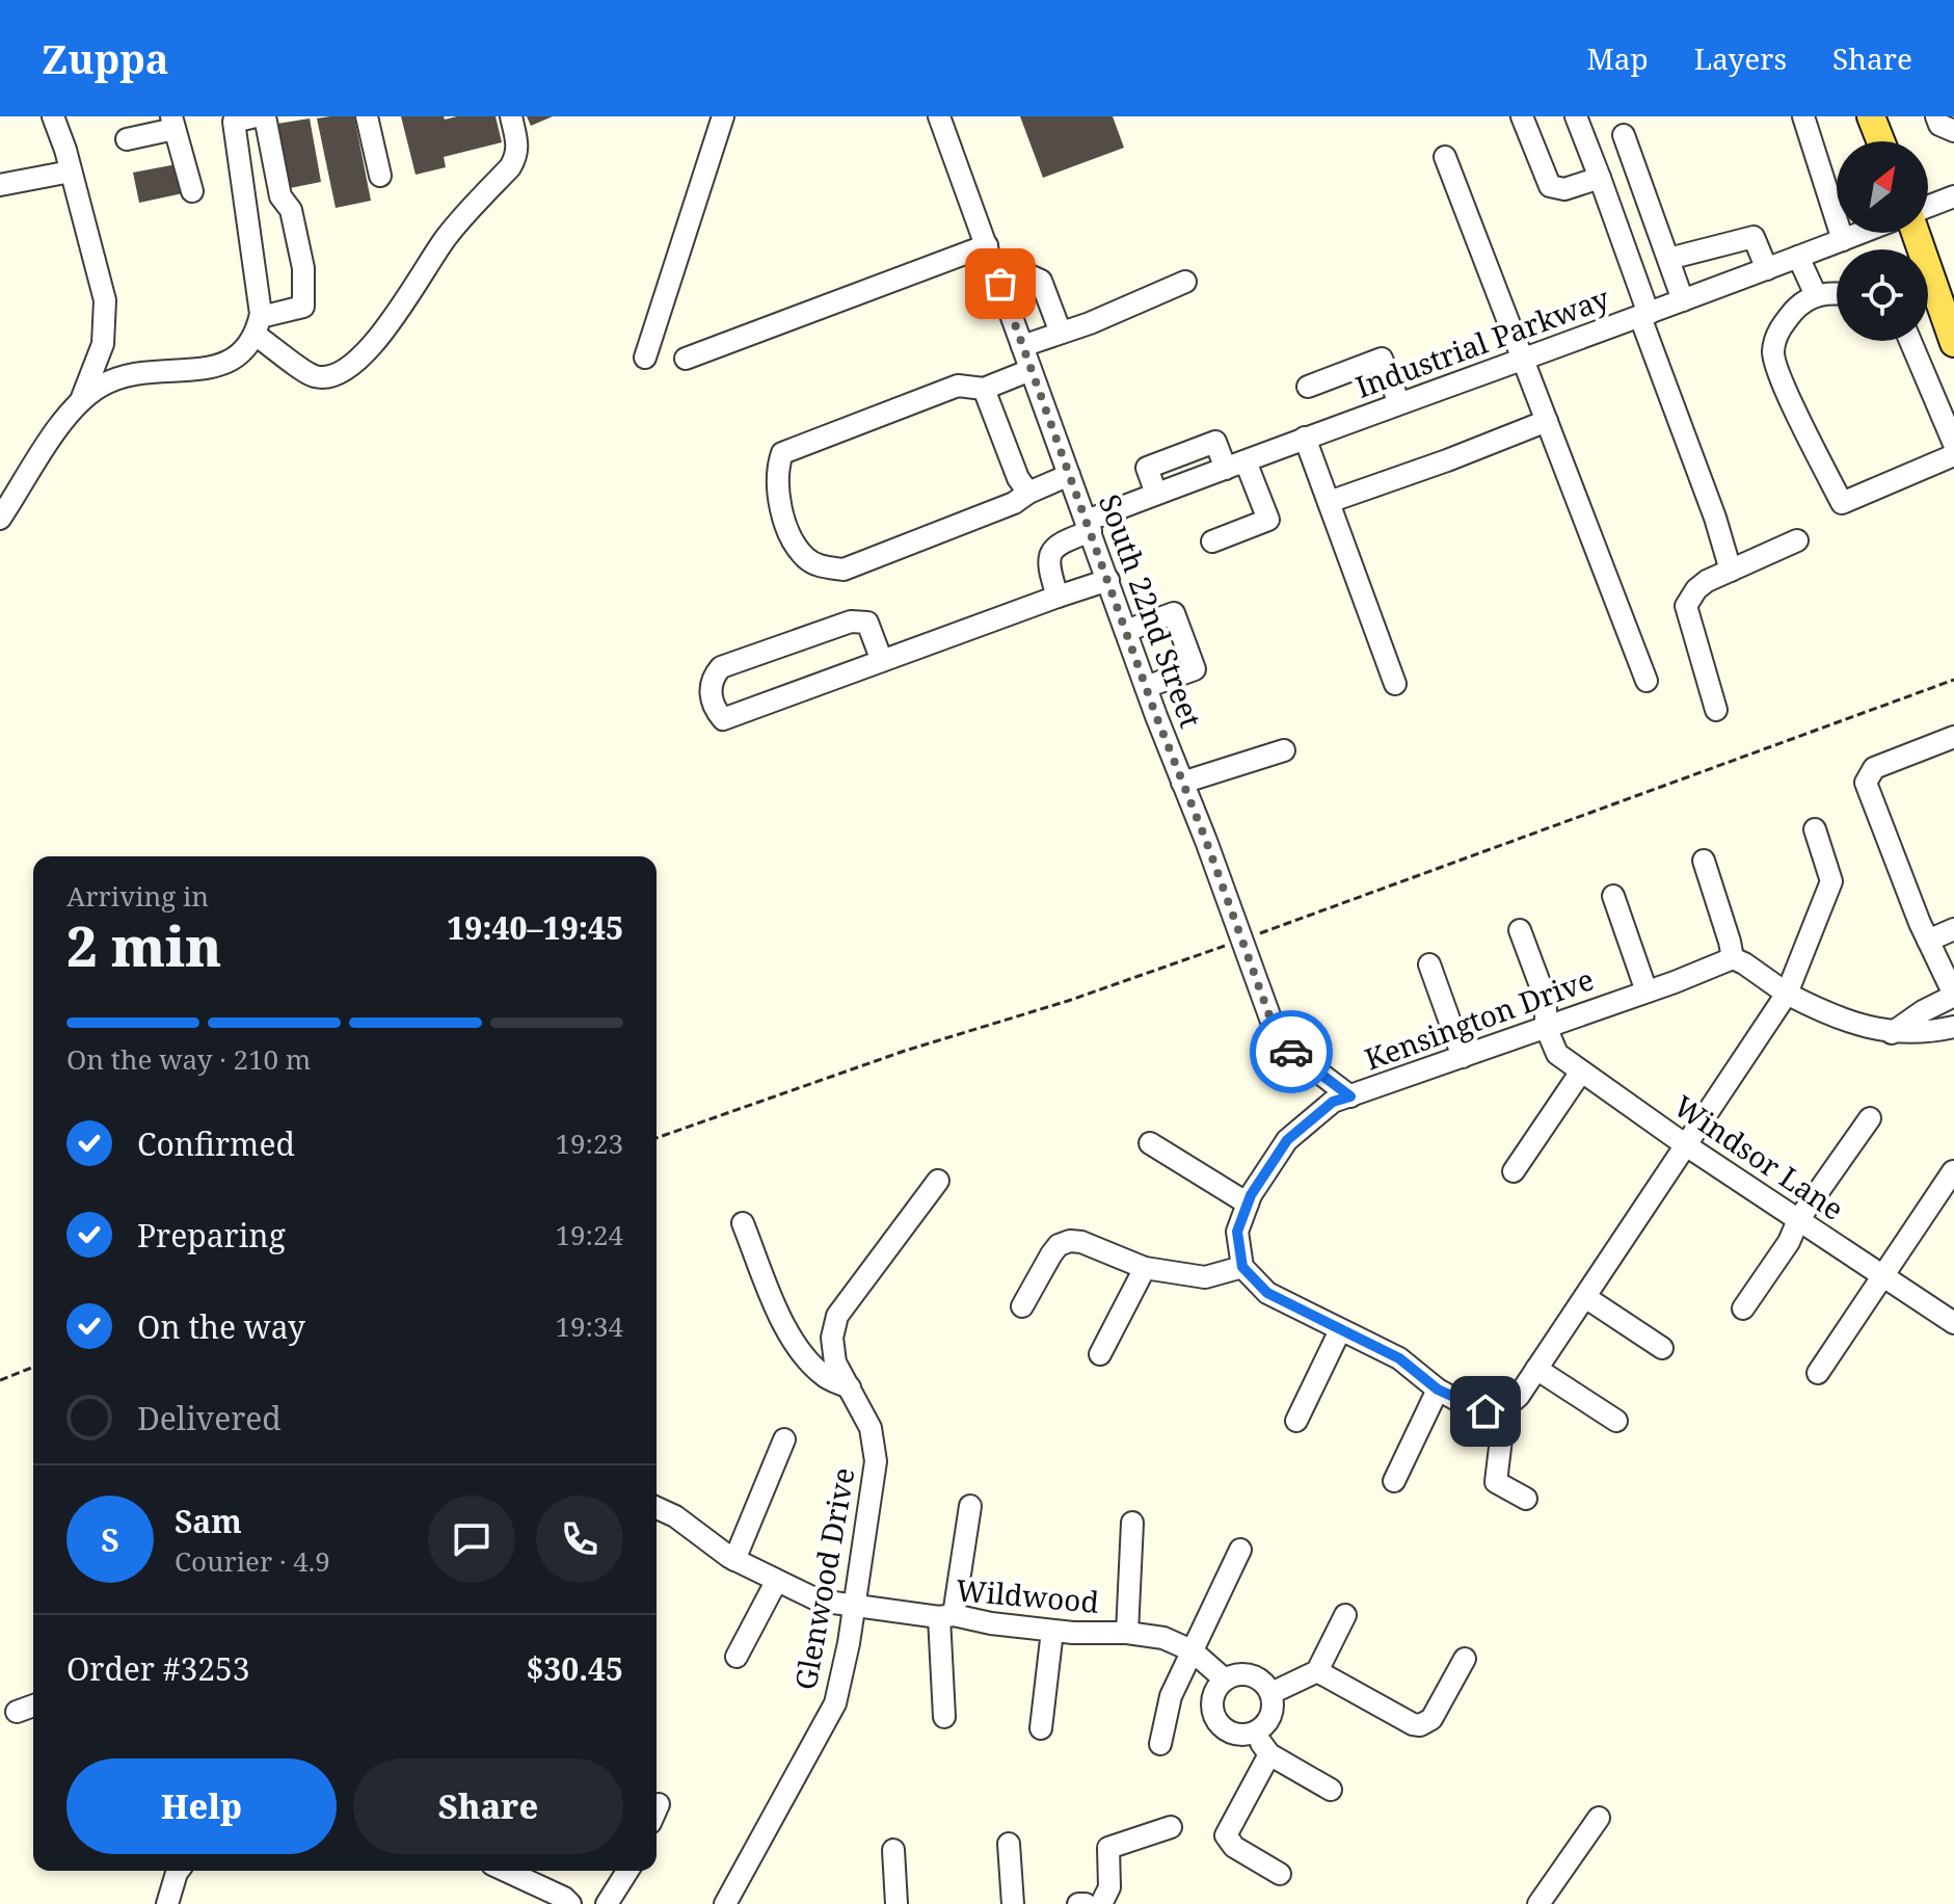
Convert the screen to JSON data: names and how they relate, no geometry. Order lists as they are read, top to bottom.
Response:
{
  "streets": {
    "street": [
      "Industrial Parkway",
      "South 22nd Street",
      "Kensington Drive",
      "Windsor Lane",
      "Glenwood Drive",
      "Wildwood"
    ]
  },
  "crossings": [
    ["Industrial Parkway", "South 22nd Street"],
    ["South 22nd Street", "Kensington Drive"],
    ["Kensington Drive", "Windsor Lane"],
    ["Glenwood Drive", "Wildwood"]
  ],
  "north": "top right",
  "page": {
    "header": "Zuppa",
    "nav": ["Map", "Layers", "Share"],
    "heading": ["2 min", "Arriving in", "19:40–19:45"],
    "panel": [
      "Sam",
      "Courier · 4.9",
      "Order #3253",
      "$30.45"
    ],
    "bar": "On the way · 210 m",
    "list": [
      ["Confirmed", "19:23"],
      ["Preparing", "19:24"],
      ["On the way", "19:34"],
      "Delivered"
    ],
    "round": "S",
    "buttons": ["Help", "Share"]
  }
}
